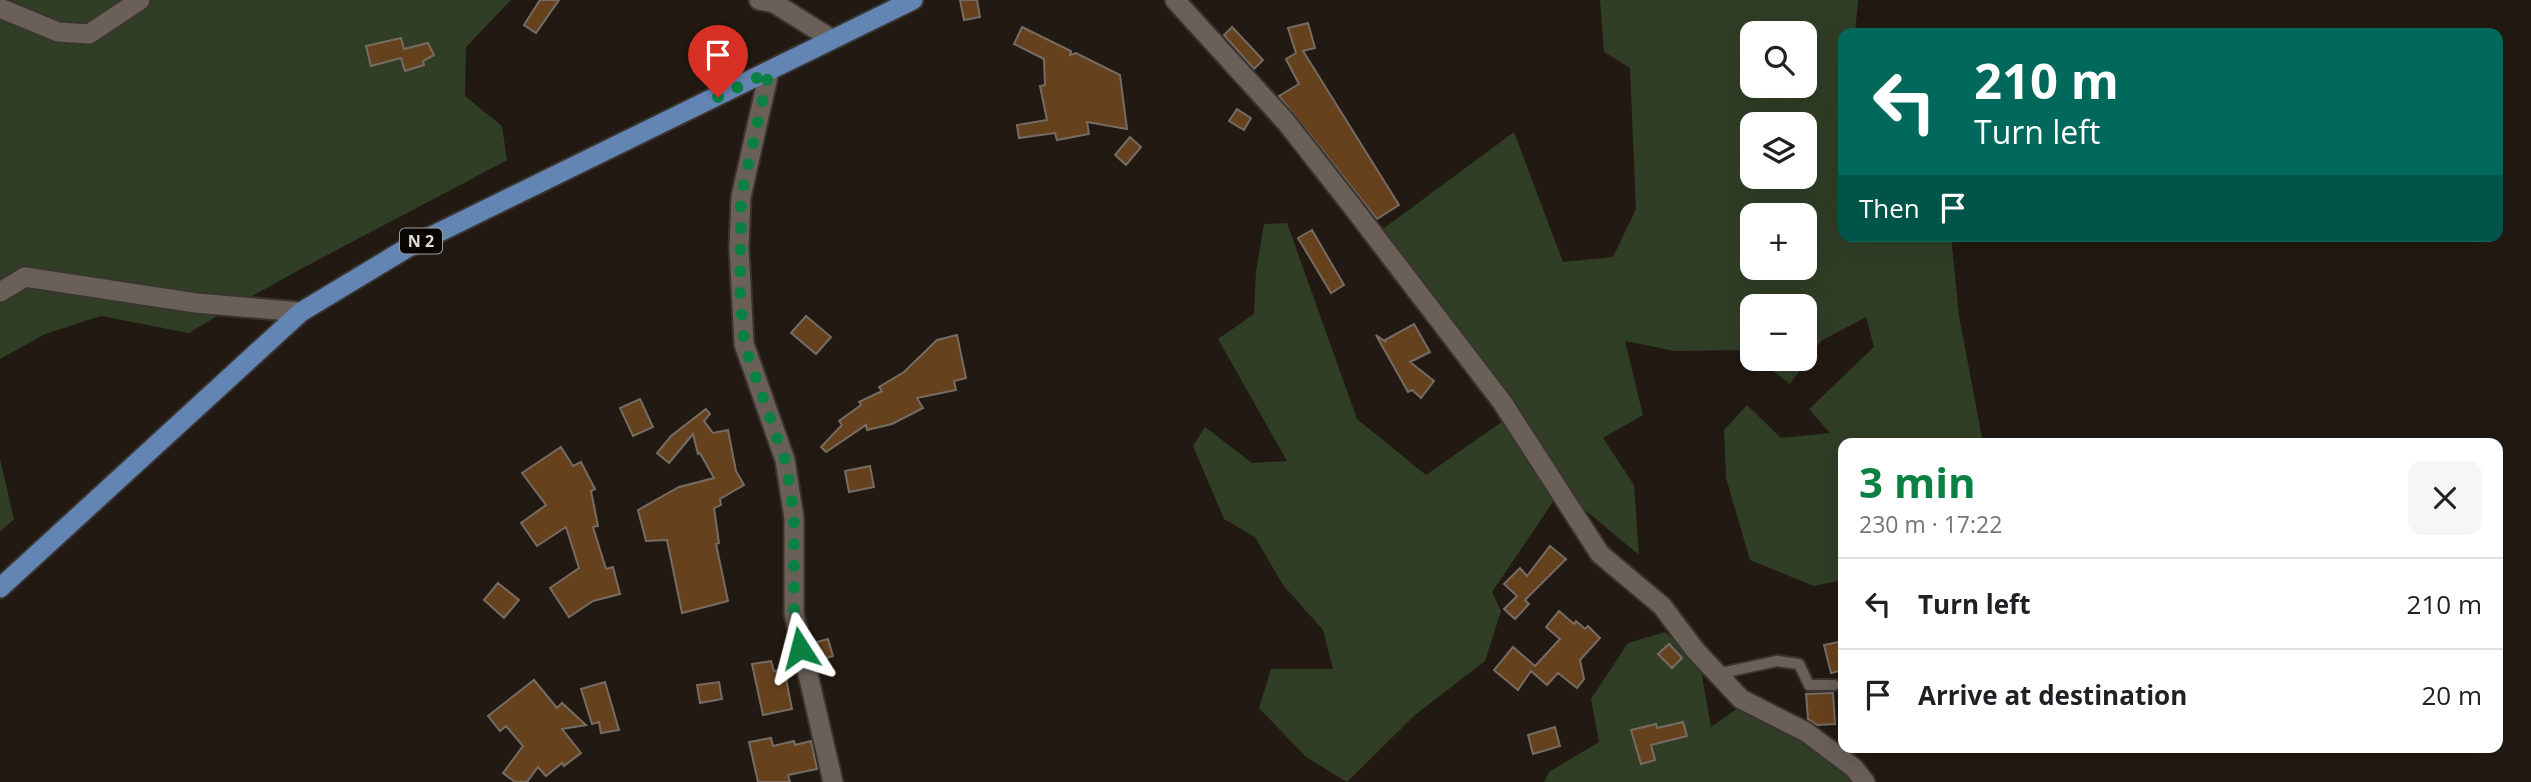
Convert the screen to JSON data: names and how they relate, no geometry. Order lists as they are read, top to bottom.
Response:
{
  "streets": {
    "main road": ["N 2"]
  },
  "page": {
    "map_buttons": ["+", "−"],
    "turn": ["210 m", "Turn left"],
    "then": "Then",
    "heading": ["3 min", "230 m · 17:22"],
    "list": [
      {
        "name": "Turn left",
        "value": "210 m"
      },
      {
        "name": "Arrive at destination",
        "value": "20 m"
      }
    ]
  }
}
